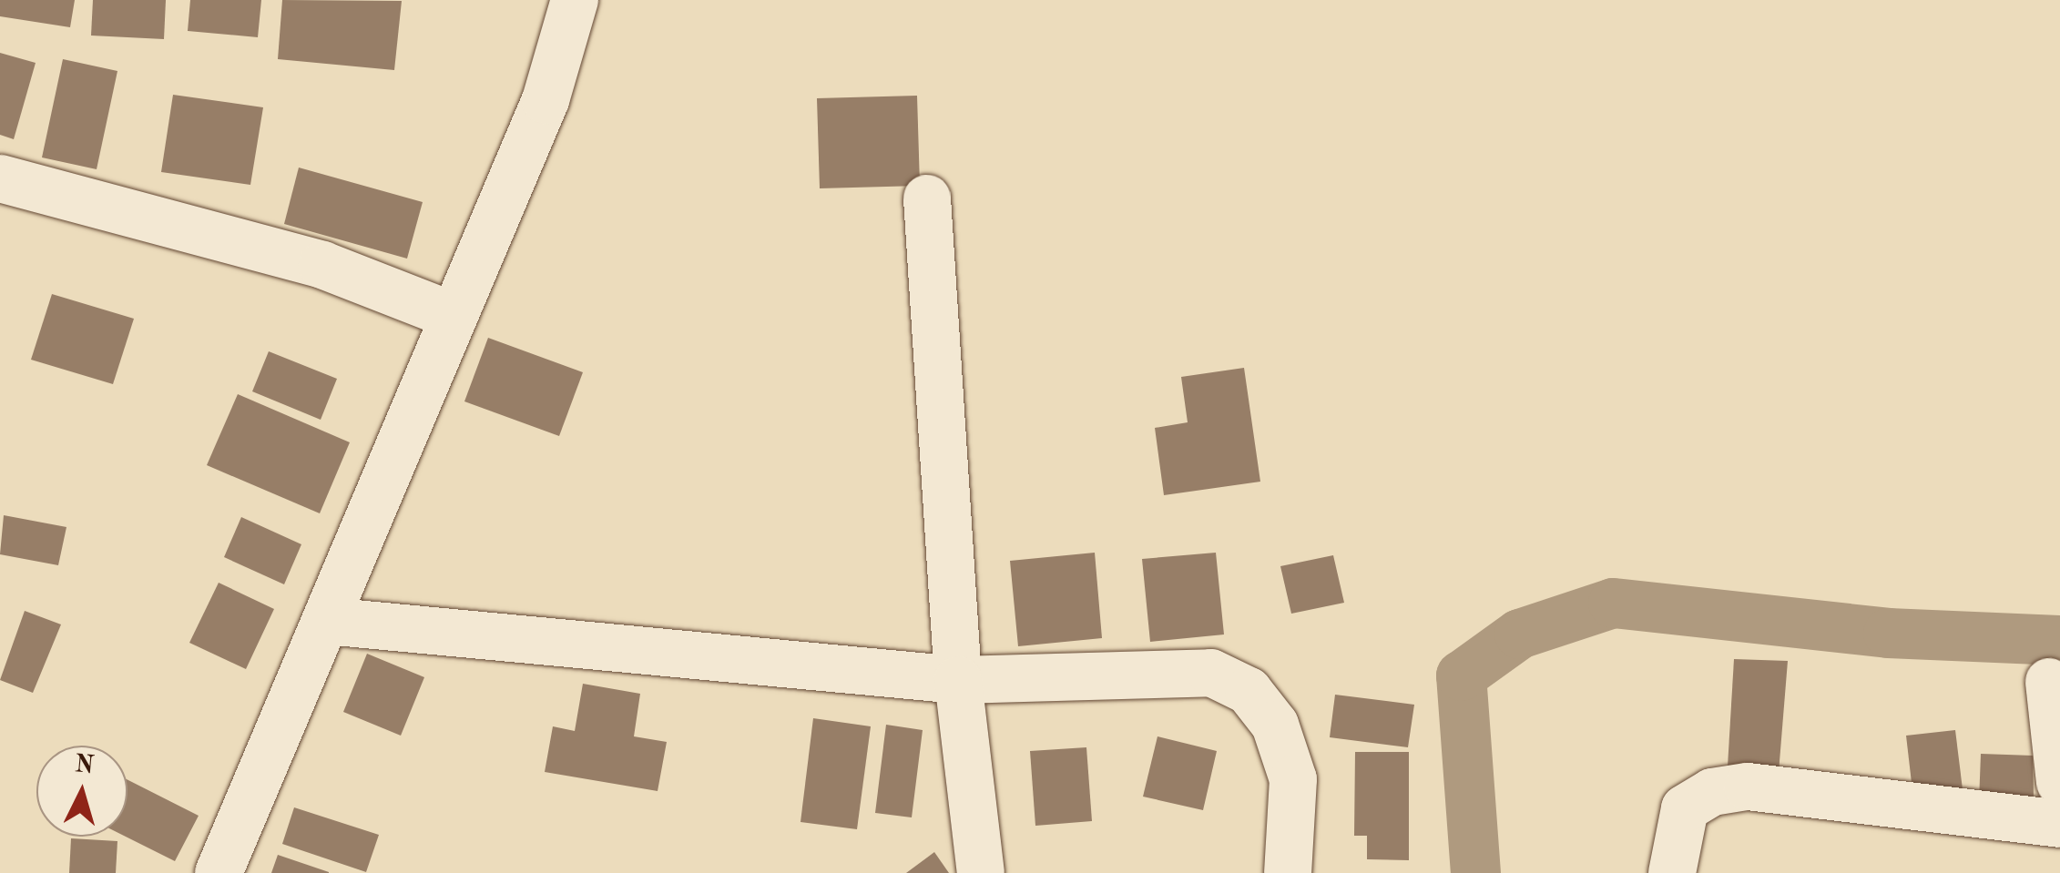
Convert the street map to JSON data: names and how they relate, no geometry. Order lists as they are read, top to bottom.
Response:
{
  "north": "top"
}
